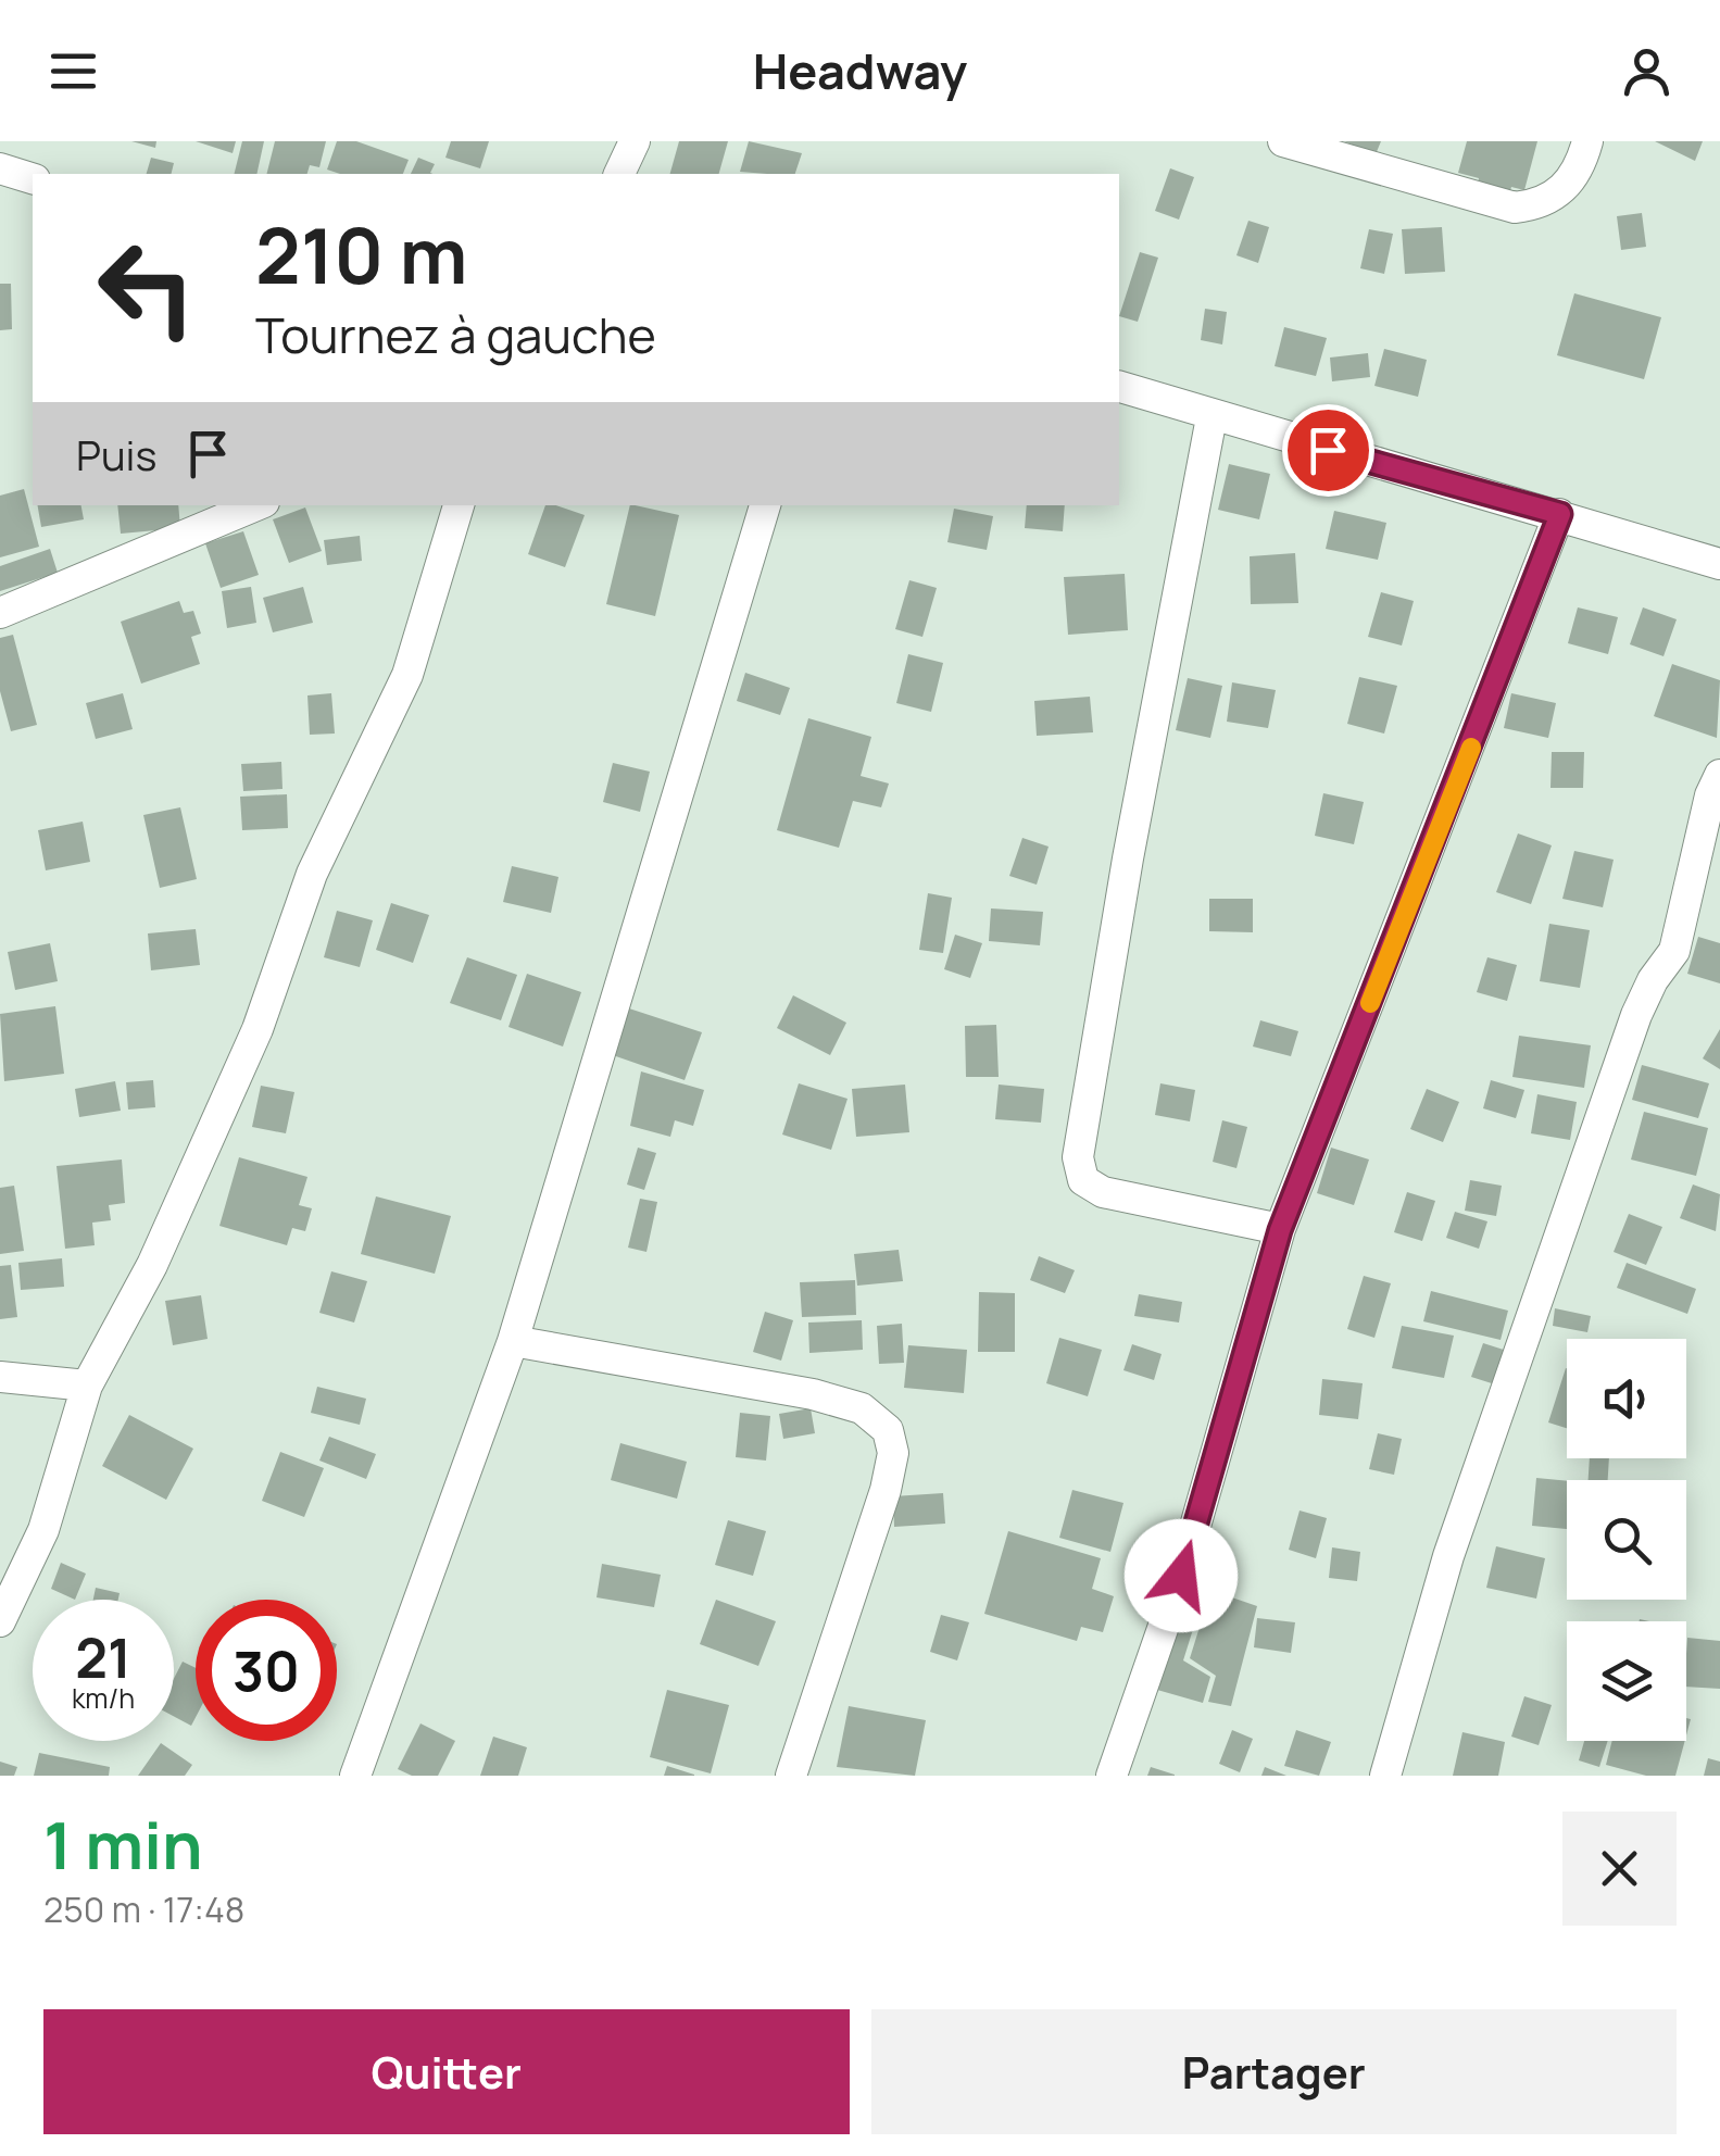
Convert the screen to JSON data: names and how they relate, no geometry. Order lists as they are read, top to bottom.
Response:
{
  "page": {
    "header": "Headway",
    "turn": ["210 m", "Tournez à gauche"],
    "then": "Puis",
    "speed": "21 km/h",
    "limit": "30",
    "heading": ["1 min", "250 m · 17:48"],
    "buttons": ["Quitter", "Partager"]
  }
}
